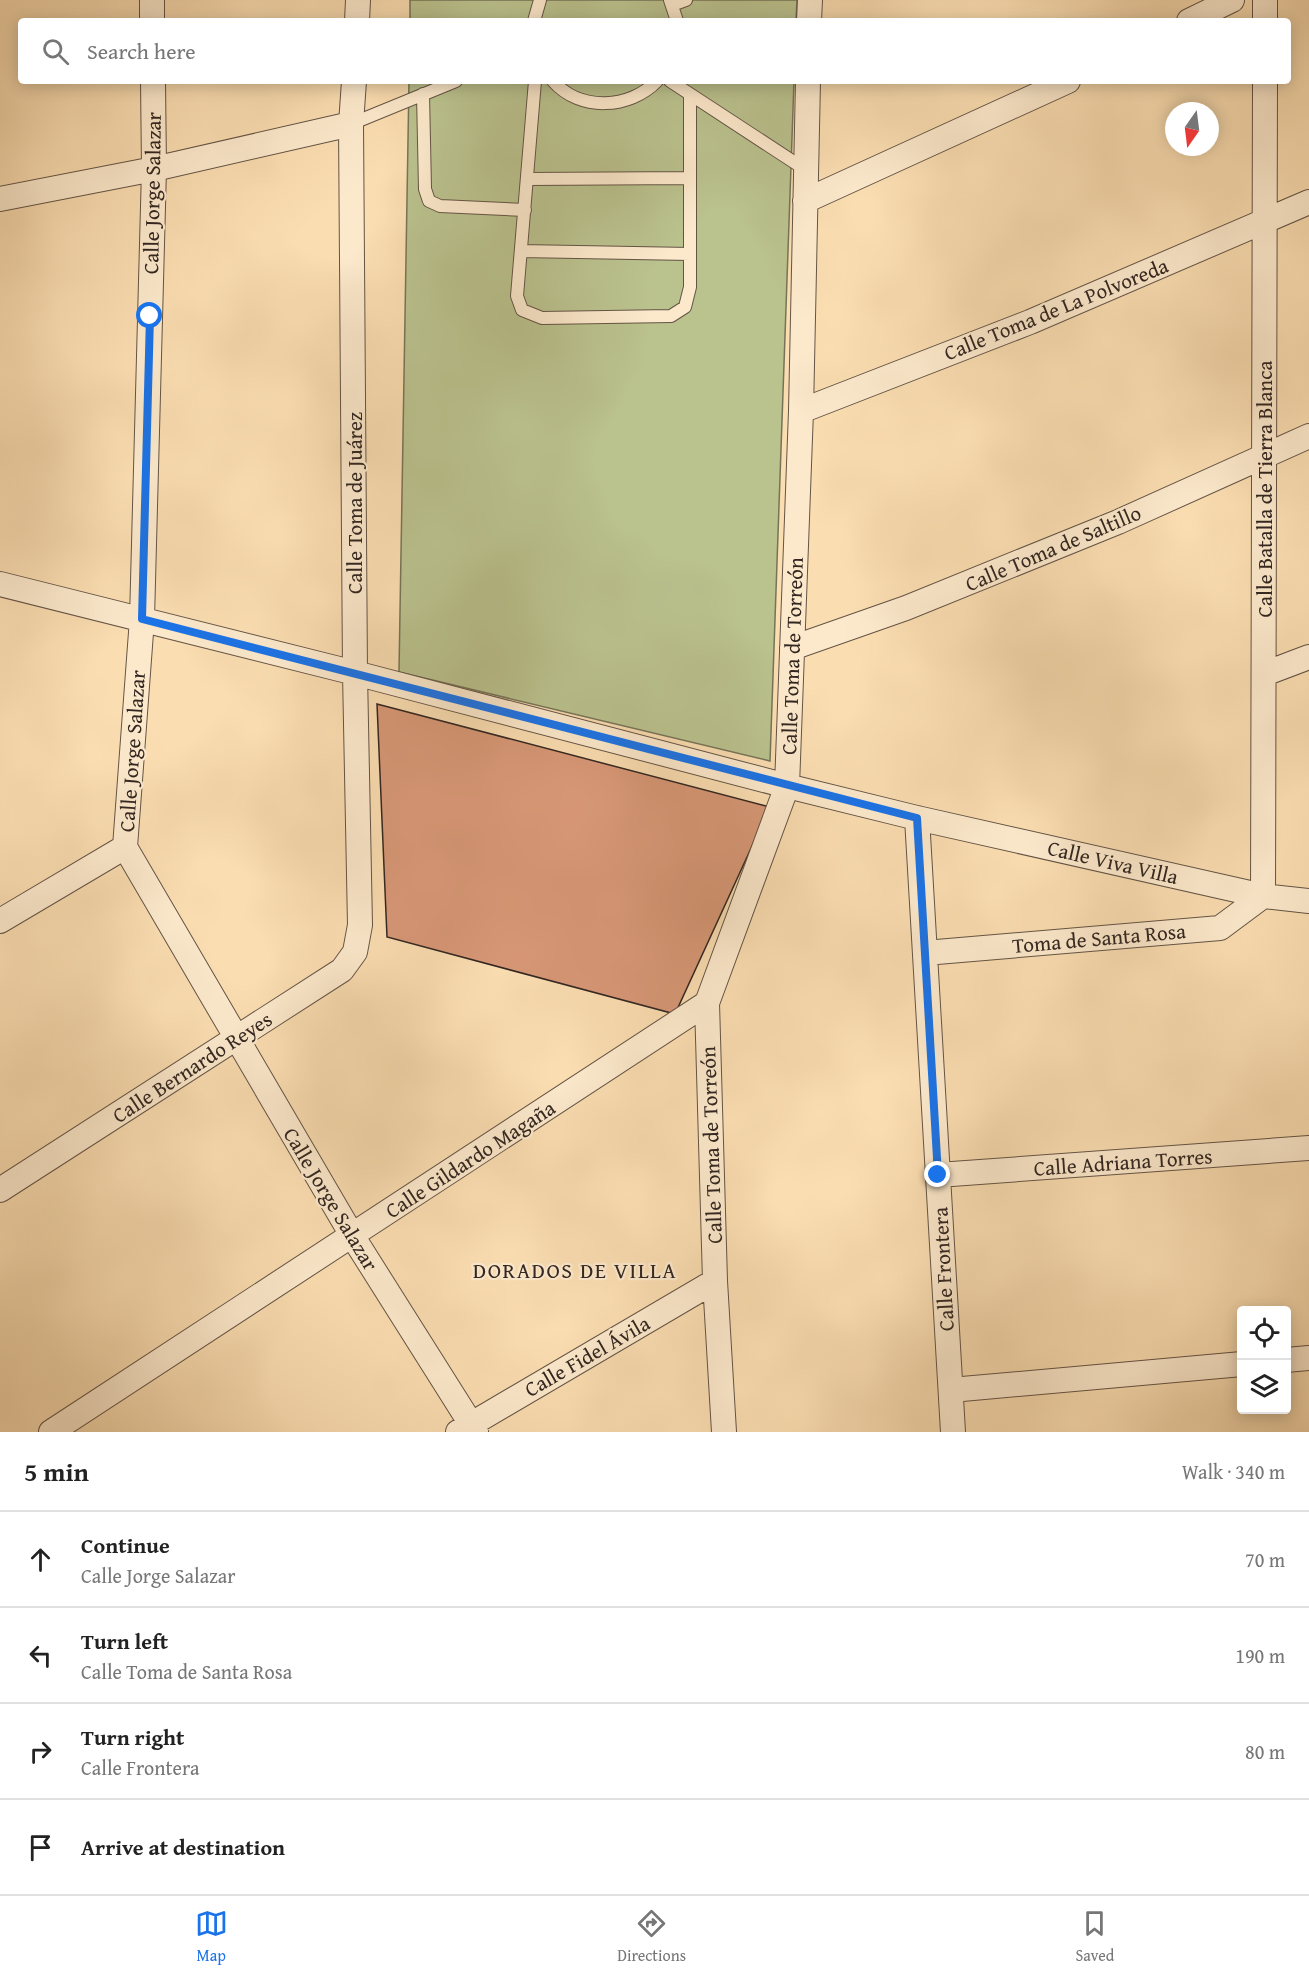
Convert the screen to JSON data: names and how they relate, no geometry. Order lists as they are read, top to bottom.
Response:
{
  "streets": {
    "street": [
      "Calle Jorge Salazar",
      "Calle Toma de La Polvoreda",
      "Calle Batalla de Tierra Blanca",
      "Calle Toma de Juárez",
      "Calle Toma de Saltillo",
      "Calle Toma de Torreón",
      "Calle Viva Villa",
      "Toma de Santa Rosa",
      "Calle Bernardo Reyes",
      "Calle Gildardo Magaña",
      "Calle Adriana Torres",
      "Calle Frontera",
      "Calle Fidel Ávila"
    ]
  },
  "crossings": [
    ["Calle Jorge Salazar", "Calle Viva Villa"],
    ["Calle Jorge Salazar", "Calle Bernardo Reyes"],
    ["Calle Jorge Salazar", "Calle Gildardo Magaña"],
    ["Calle Jorge Salazar", "Calle Fidel Ávila"],
    ["Calle Toma de La Polvoreda", "Calle Batalla de Tierra Blanca"],
    ["Calle Toma de La Polvoreda", "Calle Toma de Torreón"],
    ["Calle Batalla de Tierra Blanca", "Calle Toma de Saltillo"],
    ["Calle Batalla de Tierra Blanca", "Calle Viva Villa"],
    ["Calle Batalla de Tierra Blanca", "Toma de Santa Rosa"],
    ["Calle Toma de Juárez", "Calle Viva Villa"],
    ["Calle Toma de Juárez", "Calle Bernardo Reyes"],
    ["Calle Toma de Saltillo", "Calle Toma de Torreón"],
    ["Calle Toma de Torreón", "Calle Viva Villa"],
    ["Calle Toma de Torreón", "Calle Gildardo Magaña"],
    ["Calle Toma de Torreón", "Calle Fidel Ávila"],
    ["Calle Viva Villa", "Toma de Santa Rosa"],
    ["Calle Viva Villa", "Calle Frontera"],
    ["Toma de Santa Rosa", "Calle Frontera"],
    ["Calle Adriana Torres", "Calle Frontera"]
  ],
  "districts": ["DORADOS DE VILLA"],
  "north": "bottom",
  "page": {
    "search": "Search here",
    "heading": ["5 min", "Walk · 340 m"],
    "list": [
      ["Continue", "Calle Jorge Salazar", "70 m"],
      ["Turn left", "Calle Toma de Santa Rosa", "190 m"],
      ["Turn right", "Calle Frontera", "80 m"],
      "Arrive at destination"
    ],
    "nav": ["Map", "Directions", "Saved"]
  }
}
